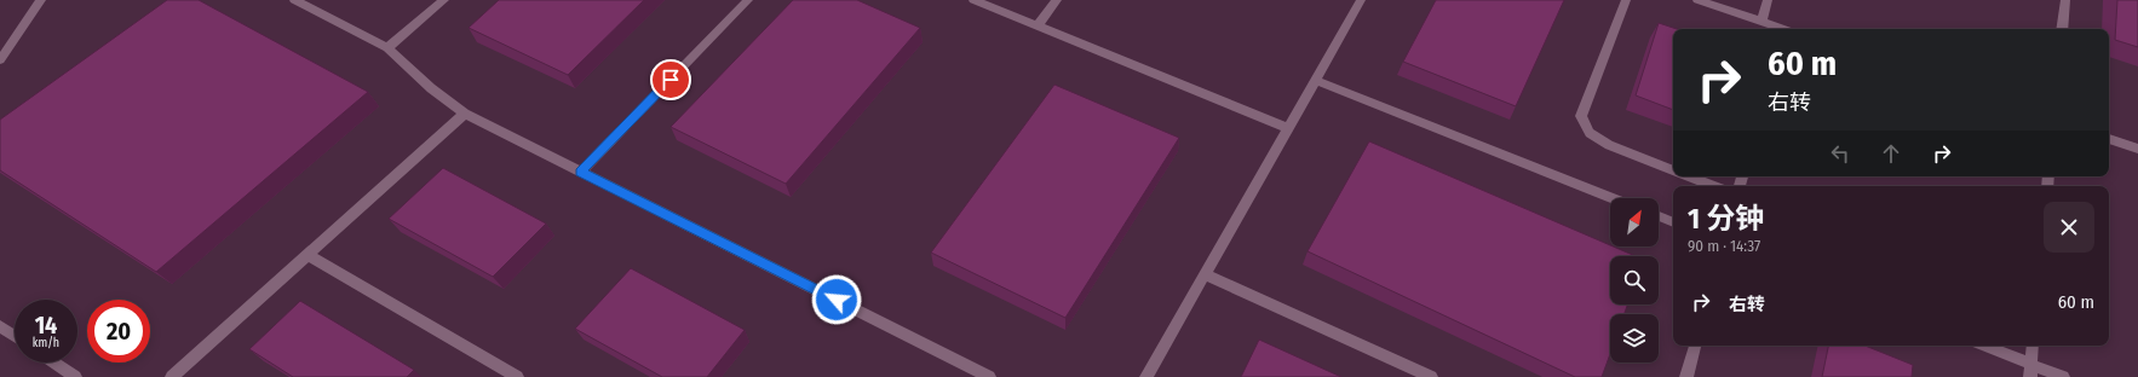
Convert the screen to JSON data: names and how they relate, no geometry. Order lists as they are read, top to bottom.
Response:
{
  "north": "top right",
  "page": {
    "turn": ["60 m", "右转"],
    "heading": ["1 分钟", "90 m · 14:37"],
    "list": [
      {
        "name": "右转",
        "value": "60 m"
      }
    ],
    "speed": "14 km/h",
    "limit": "20"
  }
}
